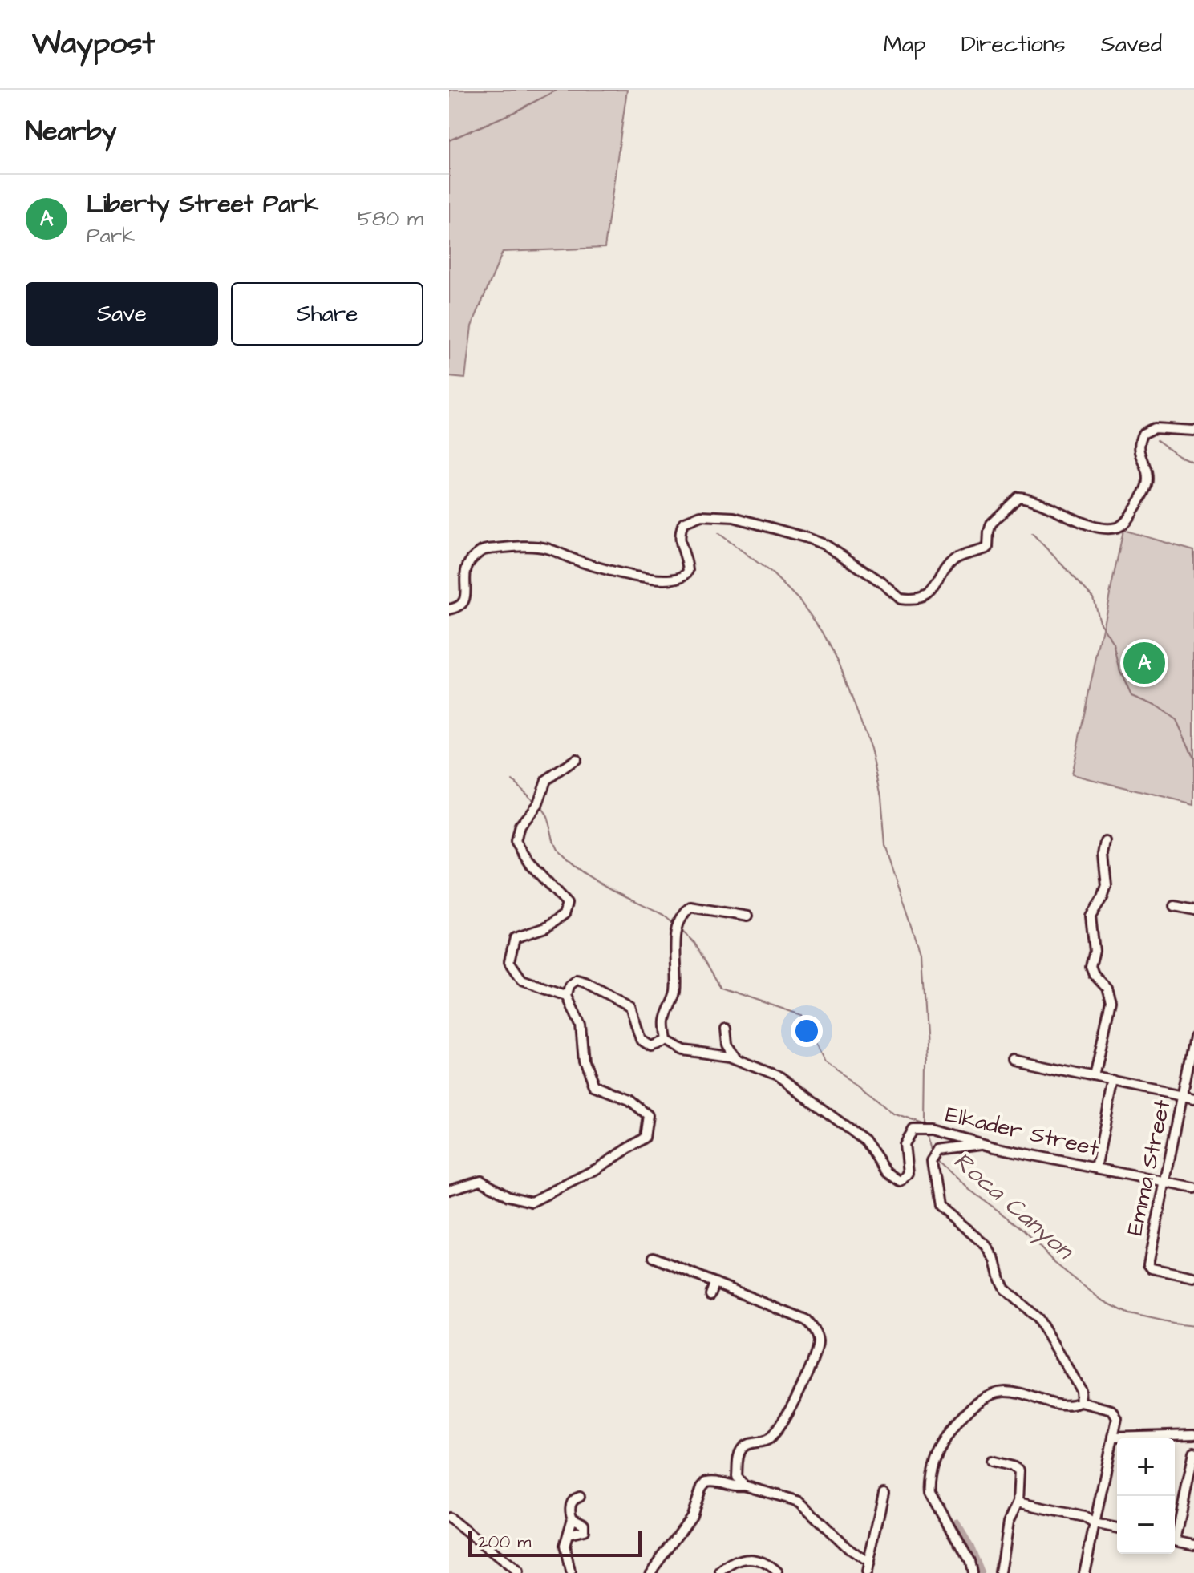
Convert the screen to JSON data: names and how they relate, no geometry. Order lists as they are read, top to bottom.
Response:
{
  "streets": {
    "street": ["Elkader Street", "Emma Street"]
  },
  "crossings": [
    ["Elkader Street", "Emma Street"]
  ],
  "water": ["Roca Canyon"],
  "scale_bar": "200 m",
  "page": {
    "header": "Waypost",
    "nav": ["Map", "Directions", "Saved"],
    "heading": "Nearby",
    "list": [
      {
        "mark": "A",
        "name": "Liberty Street Park",
        "note": "Park",
        "value": "580 m"
      }
    ],
    "buttons": ["Save", "Share"],
    "pins": "A",
    "map_buttons": ["+", "−"],
    "scale": "200 m"
  }
}
